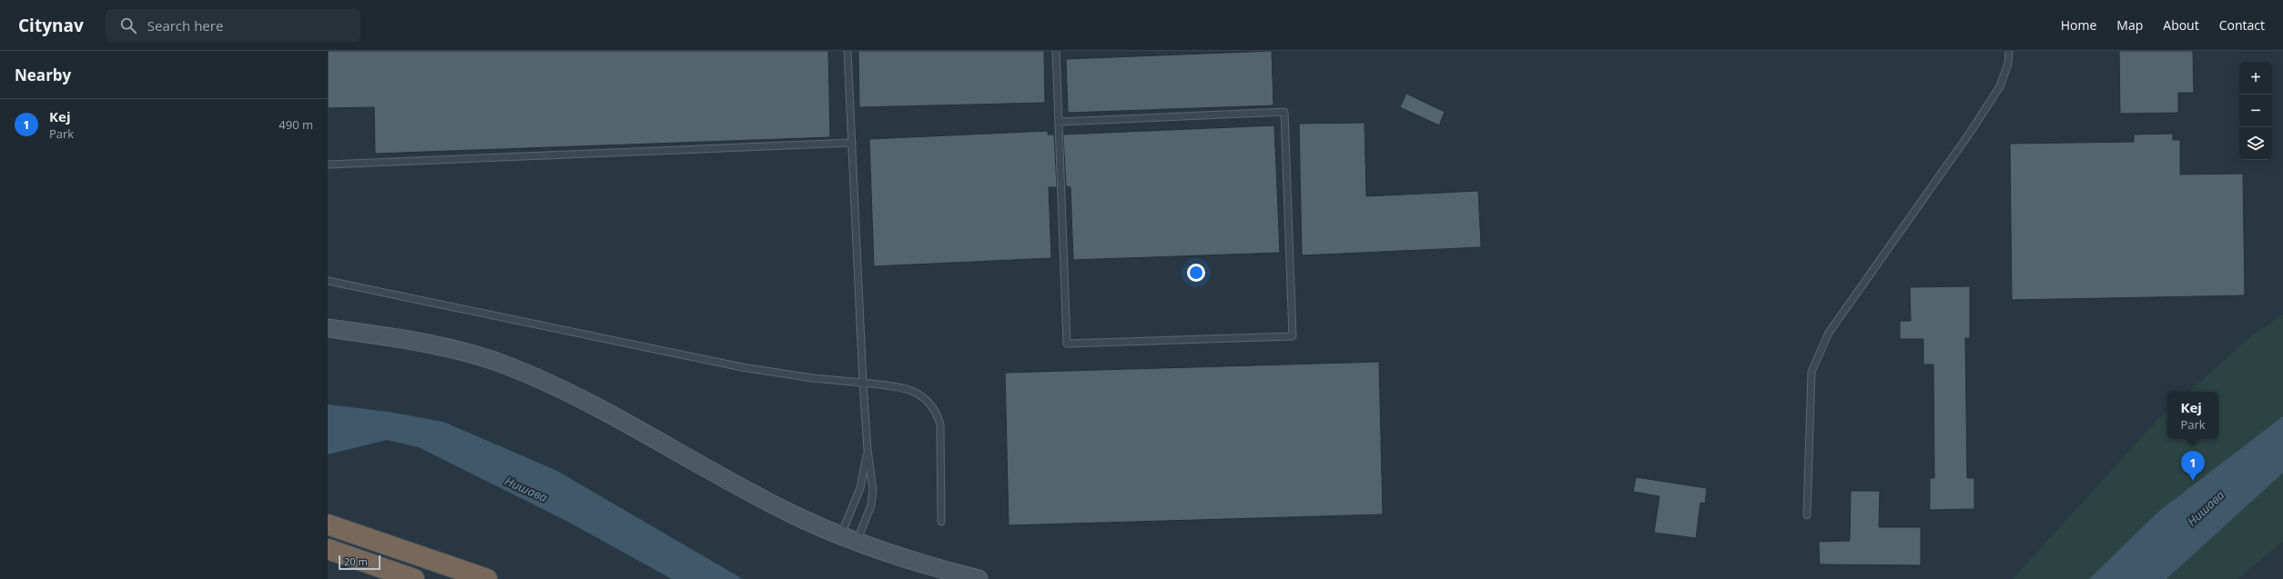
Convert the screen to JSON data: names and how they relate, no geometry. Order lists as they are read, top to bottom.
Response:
{
  "water": ["Нишава"],
  "scale_bar": "20 m",
  "page": {
    "header": "Citynav",
    "search": "Search here",
    "nav": [
      "Home",
      "Map",
      "About",
      "Contact"
    ],
    "heading": "Nearby",
    "map_buttons": ["+", "−"],
    "list": [
      {
        "mark": "1",
        "name": "Кеј",
        "note": "Park",
        "value": "490 m"
      }
    ],
    "popup": ["Кеј", "Park"],
    "pins": "1",
    "scale": "20 m"
  }
}
